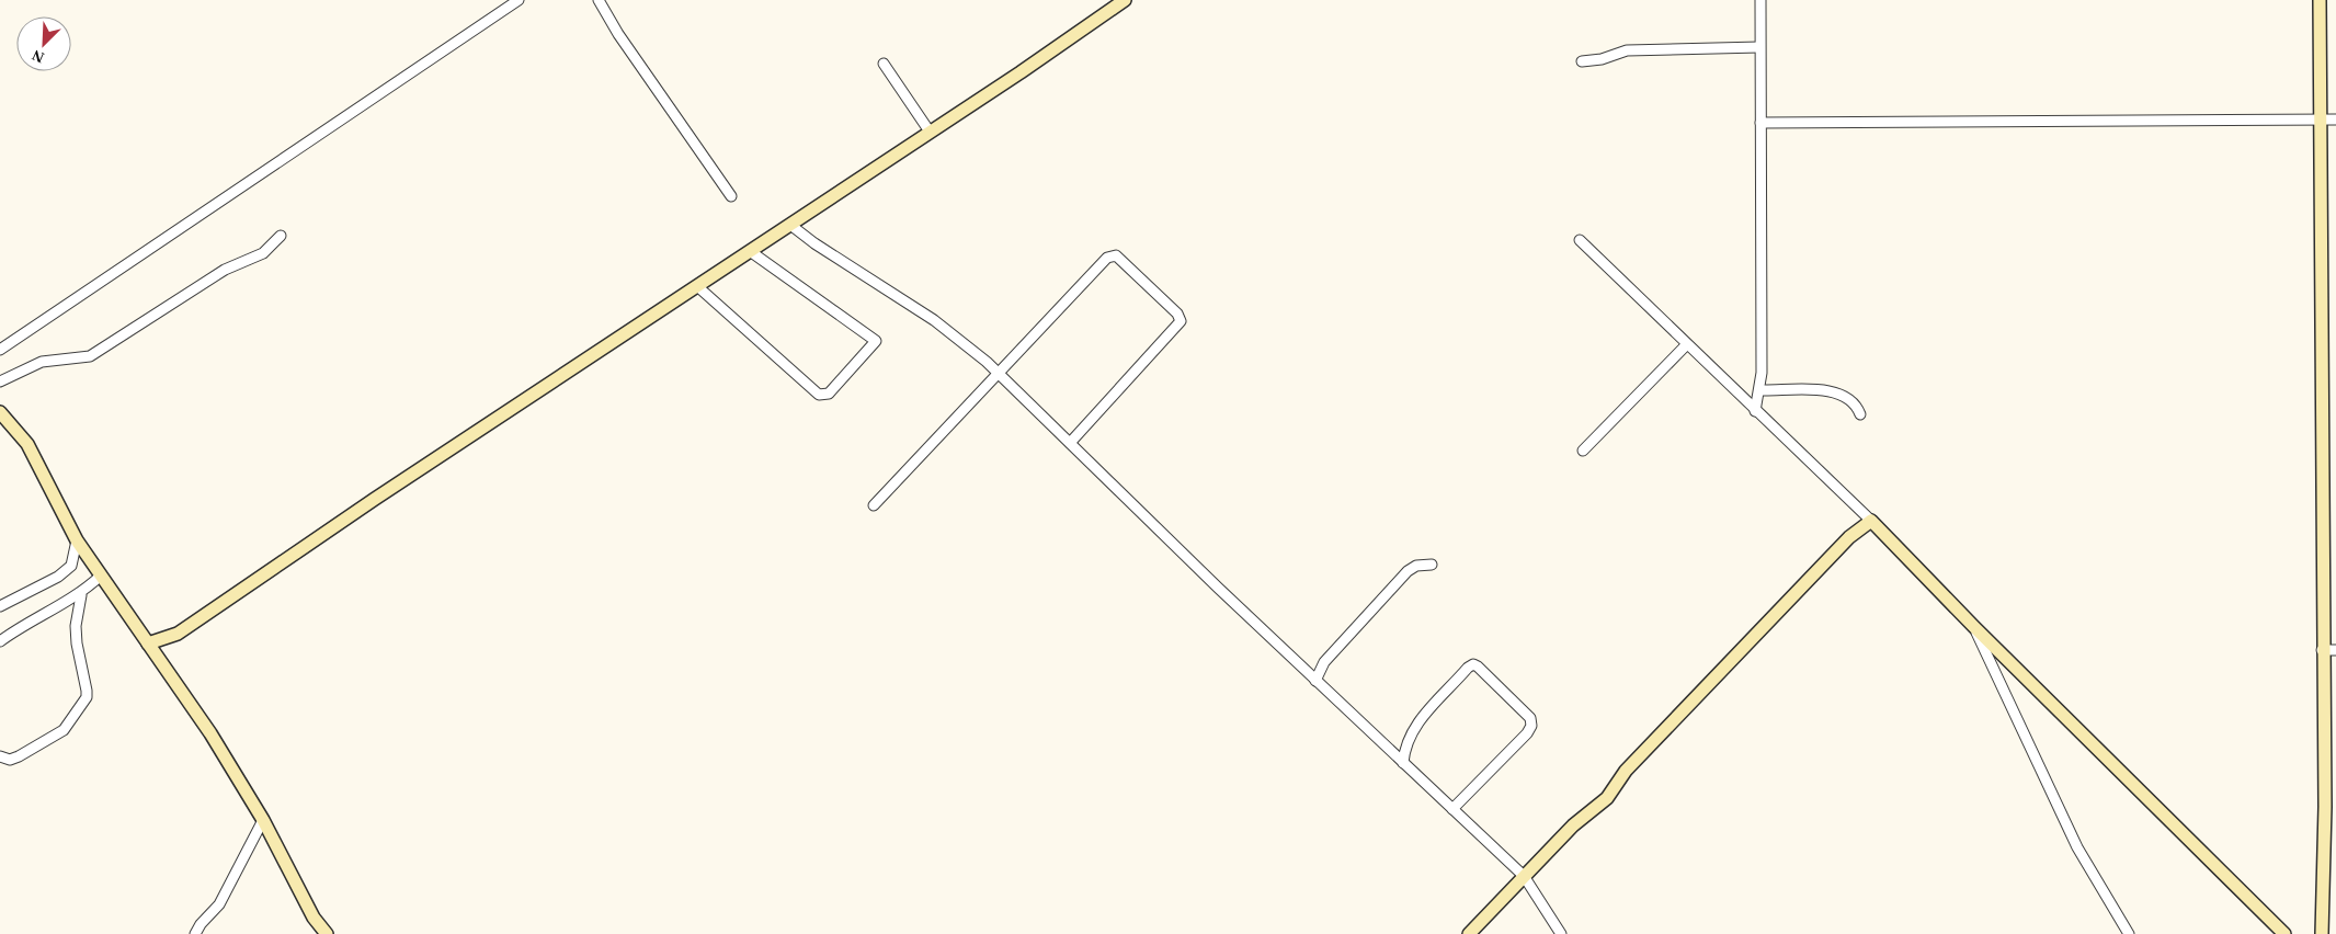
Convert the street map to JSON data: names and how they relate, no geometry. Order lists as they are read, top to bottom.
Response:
{
  "north": "bottom left"
}
